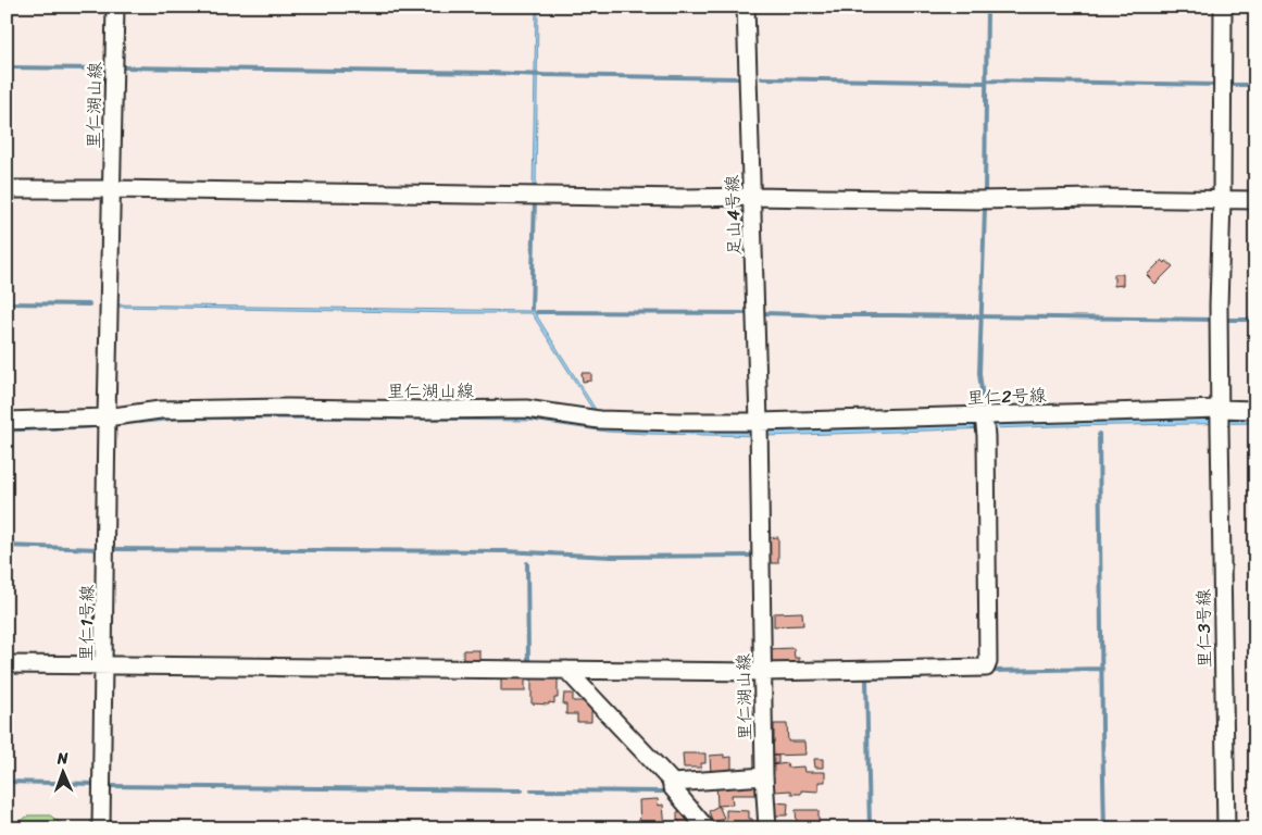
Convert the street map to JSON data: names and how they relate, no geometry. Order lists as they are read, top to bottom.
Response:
{
  "streets": {
    "street": [
      "里仁湖山線",
      "足山4号線",
      "里仁2号線",
      "里仁1号線",
      "里仁3号線"
    ]
  },
  "crossings": [
    ["里仁湖山線", "足山4号線"],
    ["里仁湖山線", "里仁2号線"],
    ["里仁湖山線", "里仁1号線"],
    ["足山4号線", "里仁2号線"],
    ["里仁2号線", "里仁3号線"]
  ],
  "north": "top"
}
